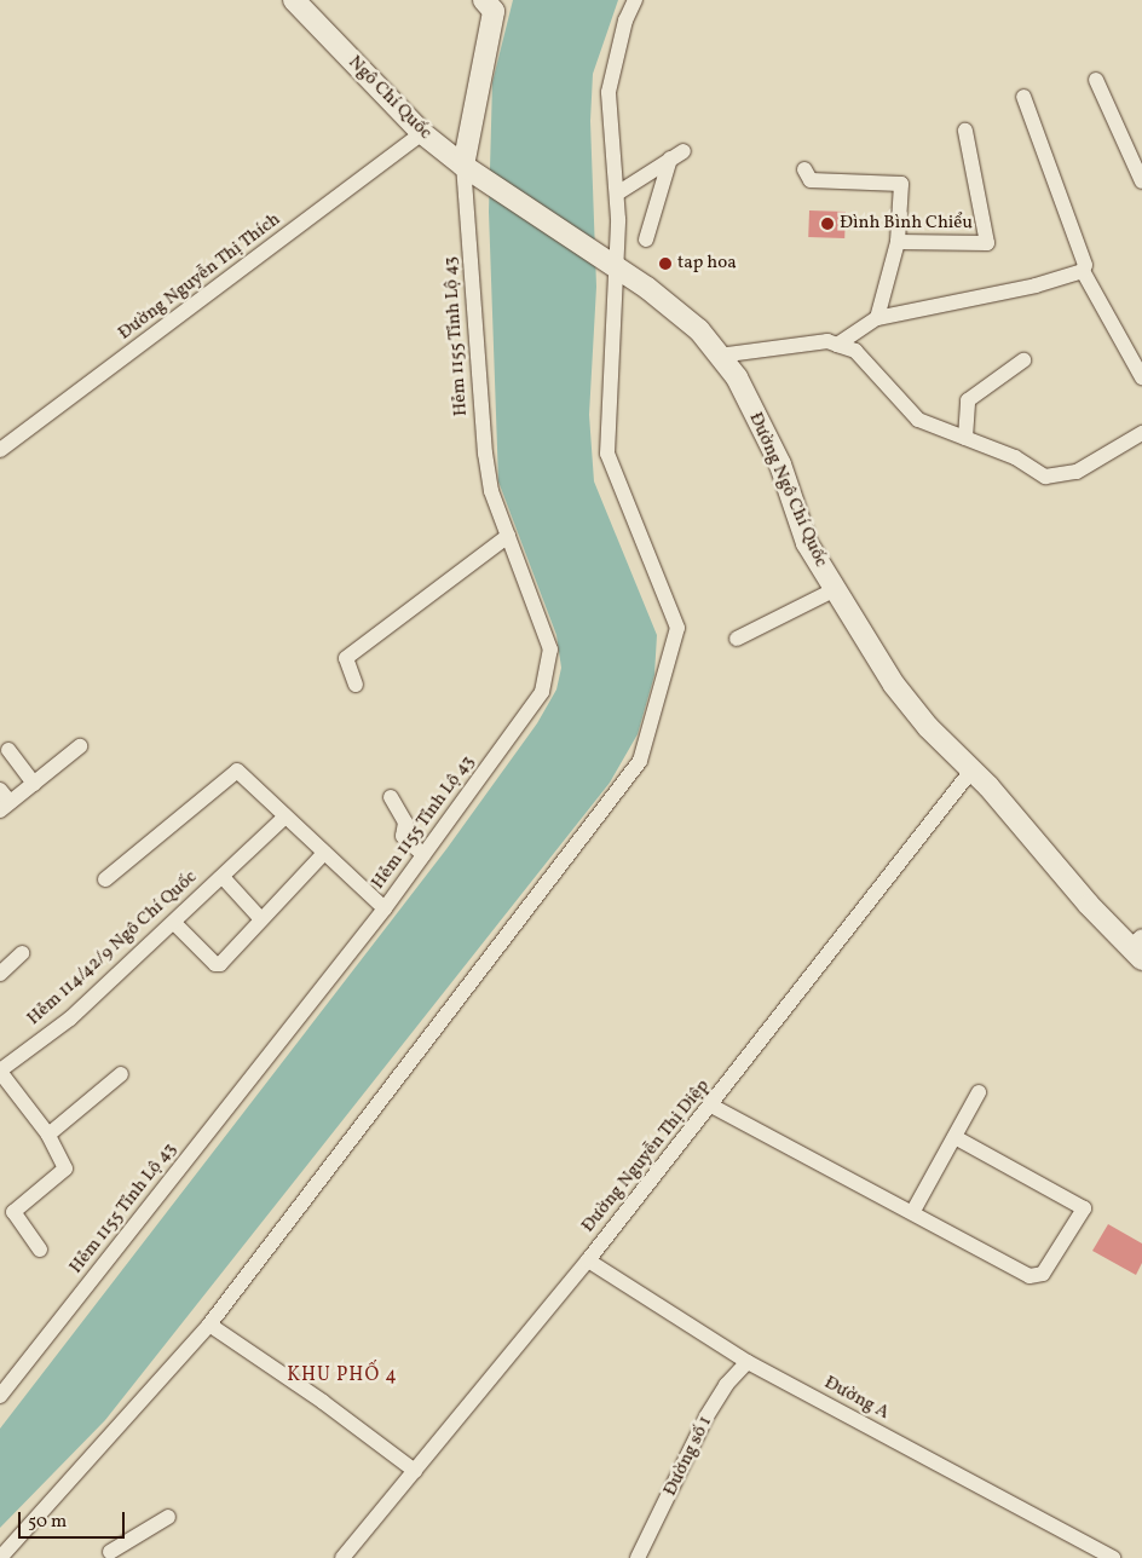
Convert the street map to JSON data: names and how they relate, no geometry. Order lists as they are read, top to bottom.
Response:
{
  "streets": {
    "main road": ["Ngô Chí Quốc", "Đường Ngô Chí Quốc"],
    "street": [
      "Đường Nguyễn Thị Thích",
      "Hẻm 1155 Tỉnh Lộ 43",
      "Hẻm 114/42/9 Ngô Chí Quốc",
      "Đường Nguyễn Thị Diệp",
      "Đường A",
      "Đường số 1"
    ]
  },
  "crossings": [
    ["Ngô Chí Quốc", "Đường Nguyễn Thị Thích"],
    ["Ngô Chí Quốc", "Hẻm 1155 Tỉnh Lộ 43"],
    ["Ngô Chí Quốc", "Đường Ngô Chí Quốc"],
    ["Đường Ngô Chí Quốc", "Đường Nguyễn Thị Diệp"],
    ["Đường Nguyễn Thị Diệp", "Đường A"],
    ["Đường A", "Đường số 1"]
  ],
  "districts": ["KHU PHỐ 4"],
  "places": ["Đình Bình Chiểu", "tap hoa"],
  "scale_bar": "50 m"
}
